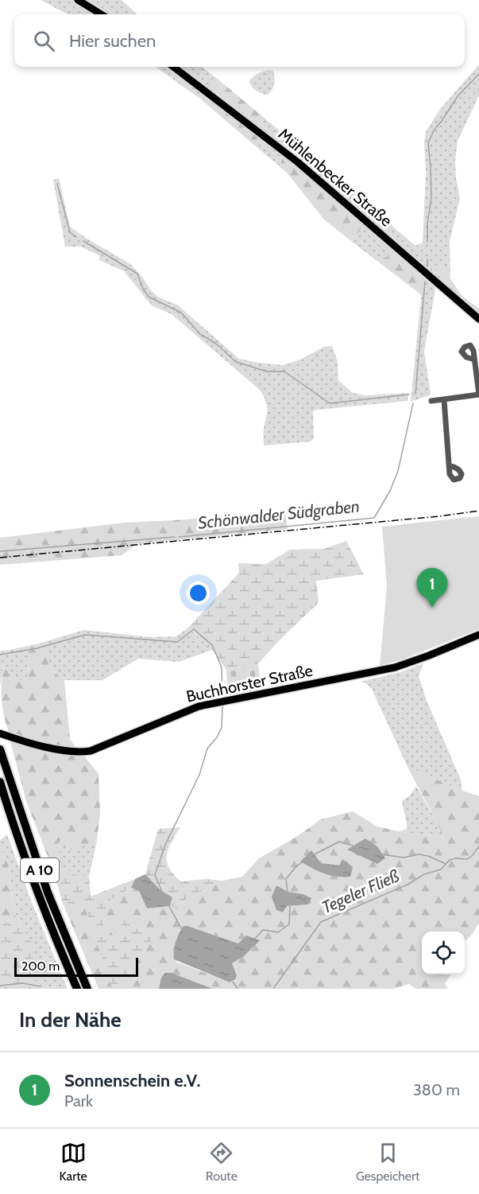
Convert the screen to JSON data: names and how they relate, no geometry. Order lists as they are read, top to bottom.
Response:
{
  "streets": {
    "highway": ["A 10"],
    "main road": ["Mühlenbecker Straße", "Buchhorster Straße"]
  },
  "water": ["Schönwalder Südgraben", "Tegeler Fließ"],
  "scale_bar": "200 m",
  "page": {
    "search": "Hier suchen",
    "pins": "1",
    "scale": "200 m",
    "heading": "In der Nähe",
    "list": [
      {
        "mark": "1",
        "name": "Sonnenschein e.V.",
        "note": "Park",
        "value": "380 m"
      }
    ],
    "nav": ["Karte", "Route", "Gespeichert"]
  }
}
